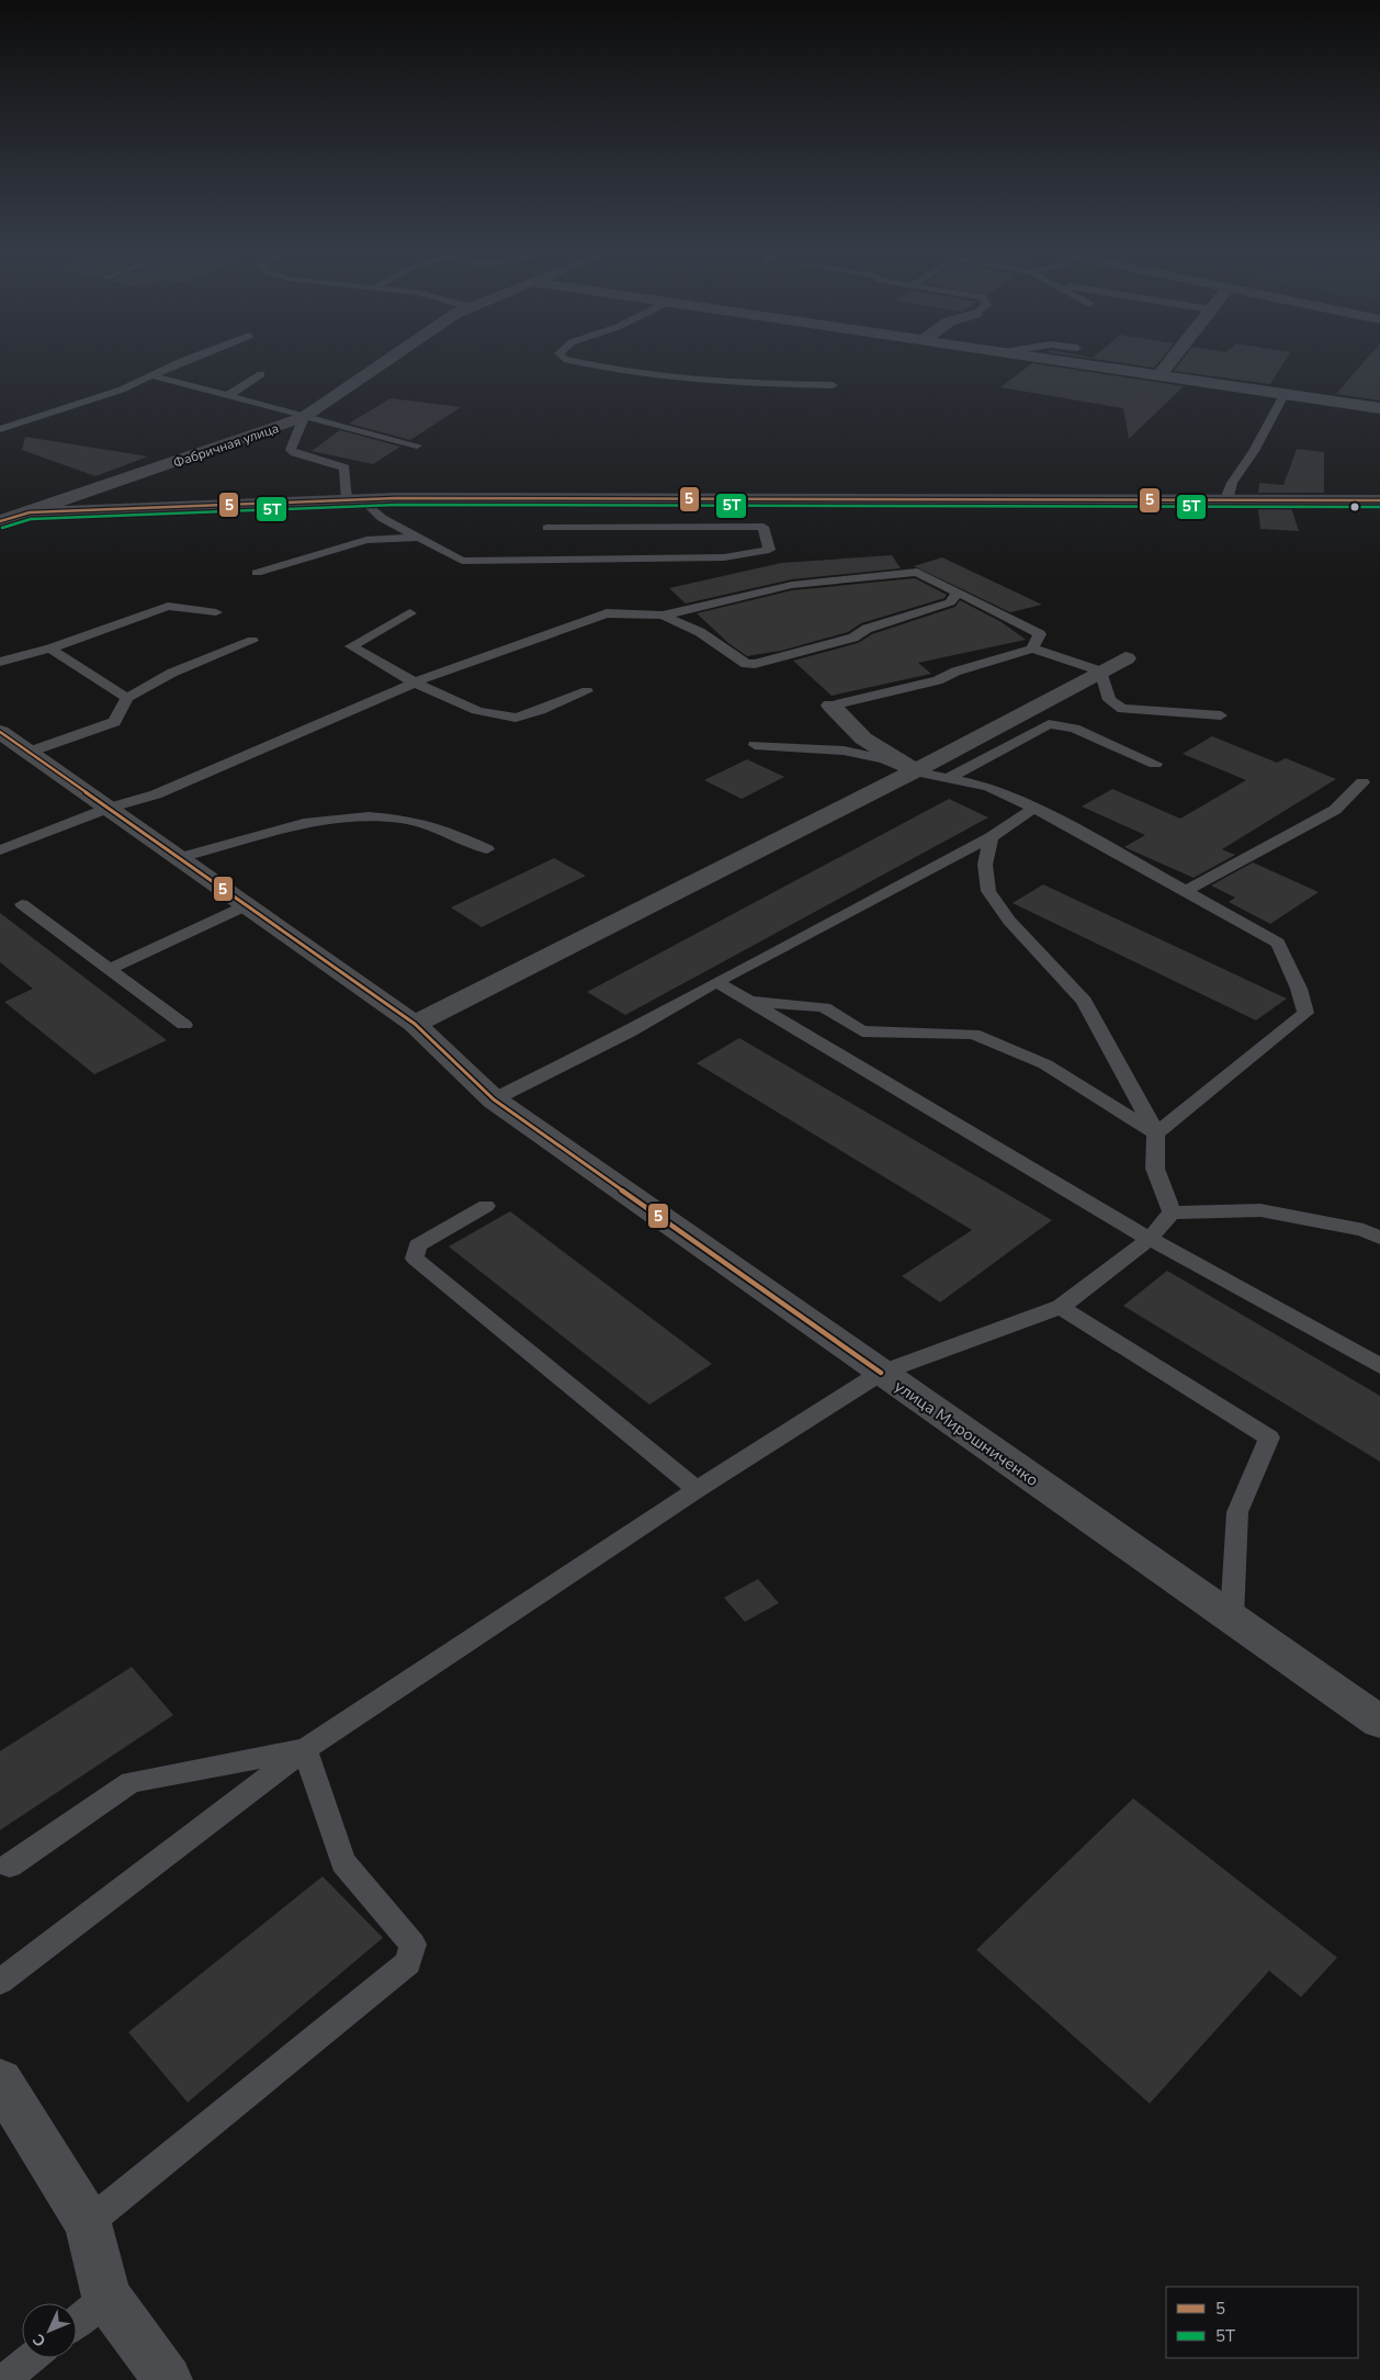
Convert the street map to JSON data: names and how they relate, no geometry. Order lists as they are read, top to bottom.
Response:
{
  "streets": {
    "main road": ["Фабричная улица"],
    "street": ["улица Мирошниченко"]
  },
  "lines": ["transit line 5", "transit line 5Т"],
  "legend": ["5", "5Т"],
  "north": "bottom left"
}
